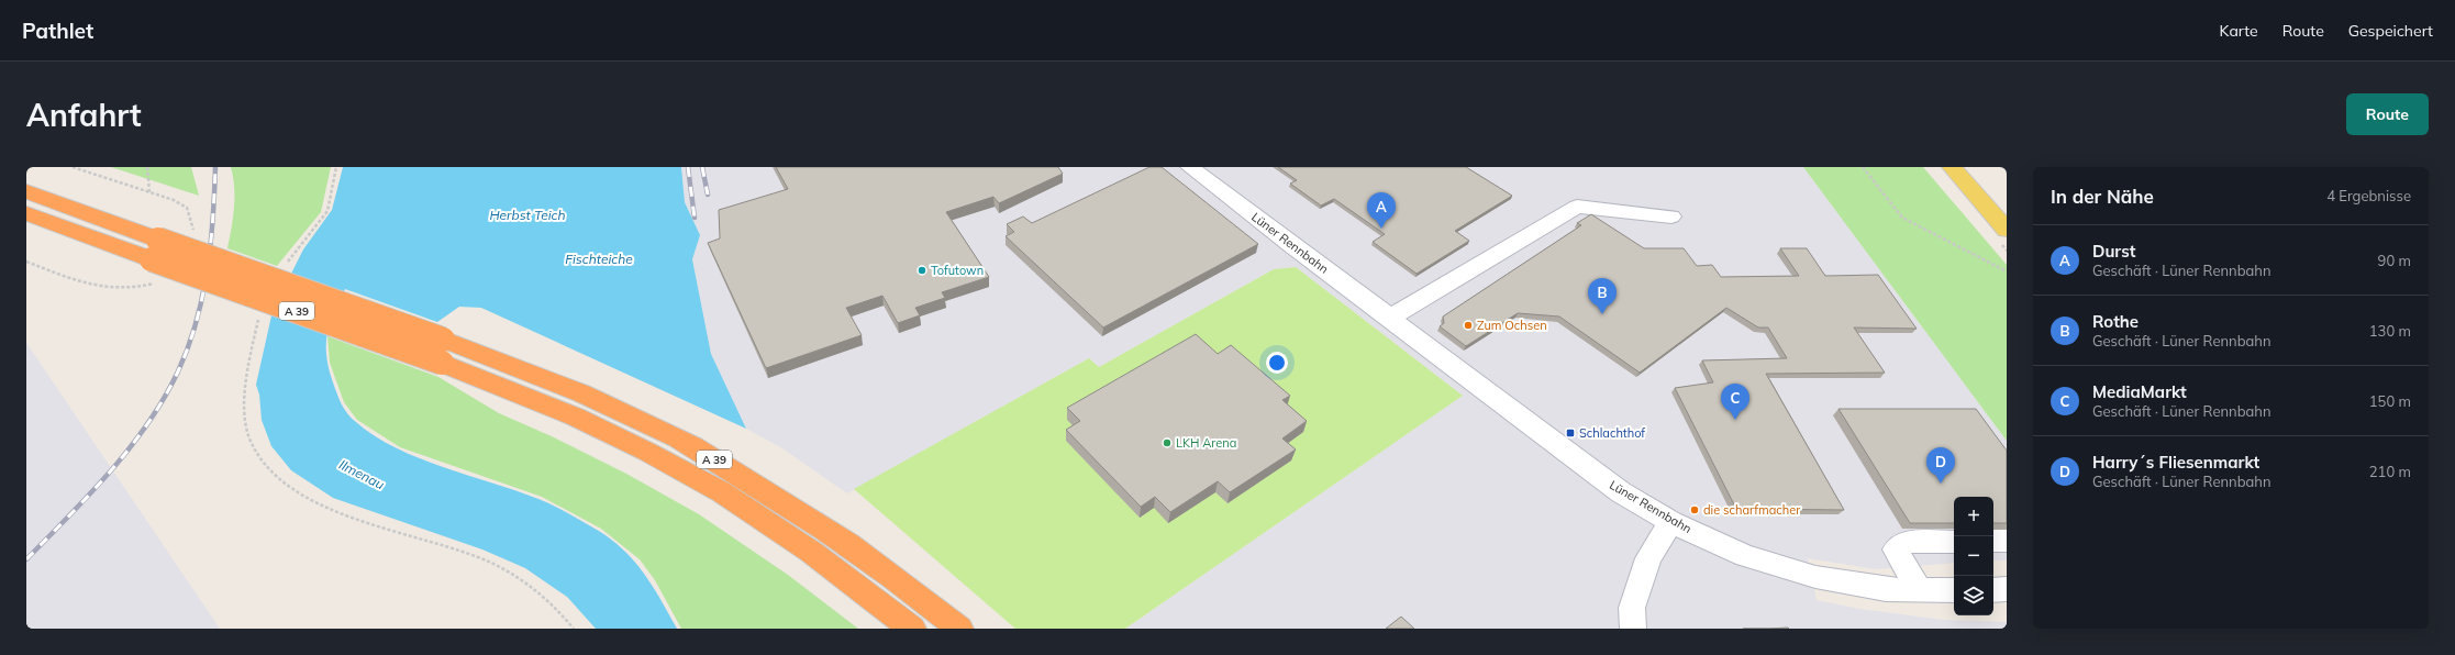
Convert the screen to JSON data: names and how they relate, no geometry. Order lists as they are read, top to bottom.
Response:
{
  "streets": {
    "highway": ["A 39"],
    "street": ["Lüner Rennbahn"]
  },
  "water": ["Herbst Teich", "Fischteiche", "Ilmenau"],
  "places": {
    "other": [
      "Tofutown",
      "Zum Ochsen",
      "LKH Arena",
      "die scharfmacher"
    ],
    "transit": ["Schlachthof"]
  },
  "page": {
    "header": "Pathlet",
    "nav": ["Karte", "Route", "Gespeichert"],
    "buttons": "Route",
    "title": "Anfahrt",
    "heading": ["In der Nähe", "4 Ergebnisse"],
    "pins": [
      "A",
      "B",
      "C",
      "D"
    ],
    "list": [
      {
        "mark": "A",
        "name": "Durst",
        "note": "Geschäft · Lüner Rennbahn",
        "value": "90 m"
      },
      {
        "mark": "B",
        "name": "Rothe",
        "note": "Geschäft · Lüner Rennbahn",
        "value": "130 m"
      },
      {
        "mark": "C",
        "name": "MediaMarkt",
        "note": "Geschäft · Lüner Rennbahn",
        "value": "150 m"
      },
      {
        "mark": "D",
        "name": "Harry´s Fliesenmarkt",
        "note": "Geschäft · Lüner Rennbahn",
        "value": "210 m"
      }
    ],
    "map_buttons": ["+", "−"]
  }
}
